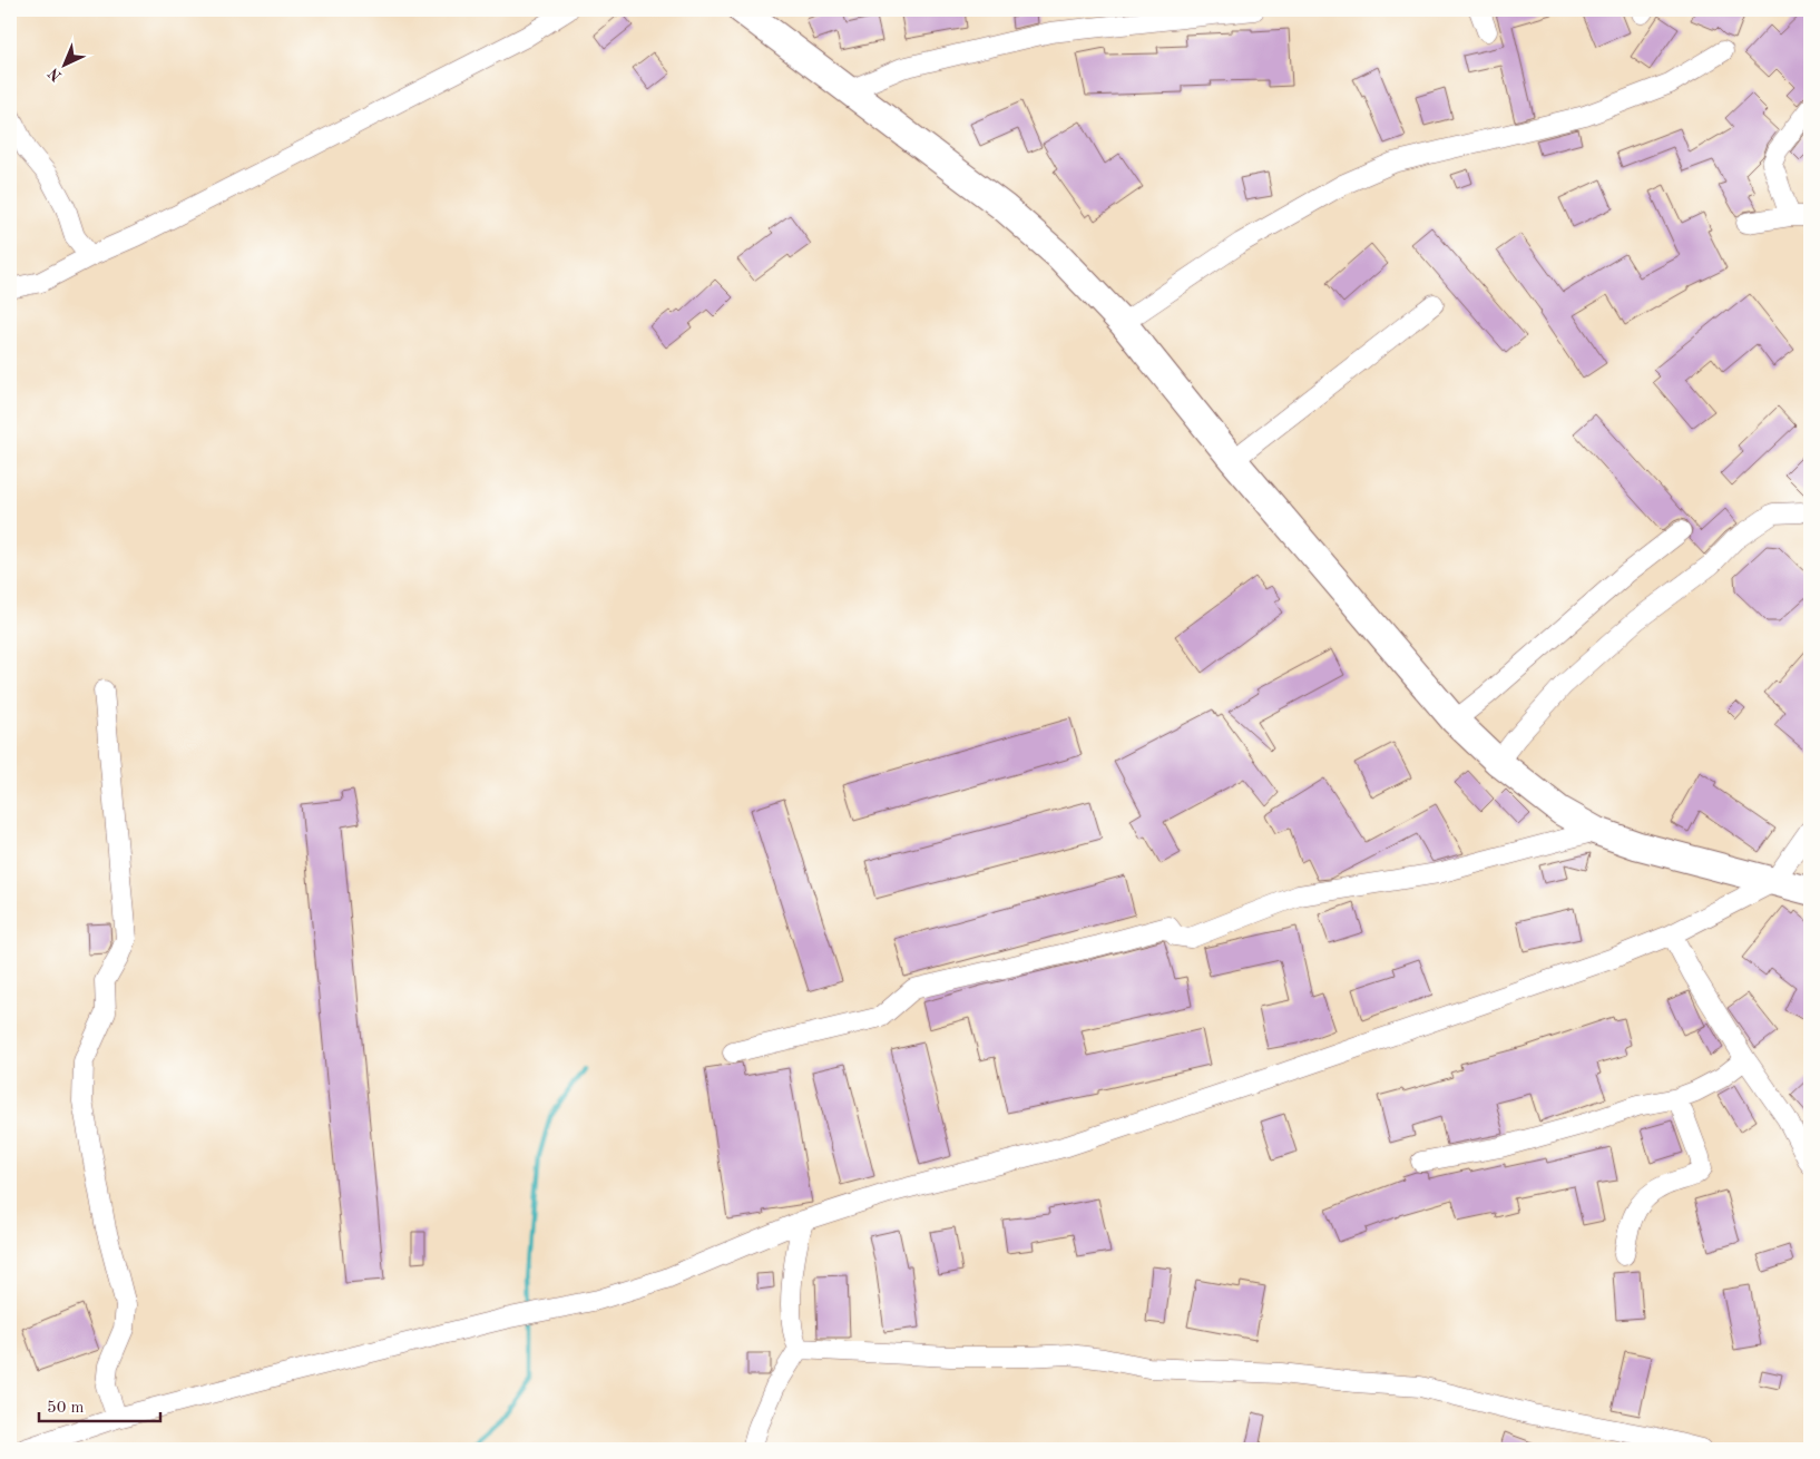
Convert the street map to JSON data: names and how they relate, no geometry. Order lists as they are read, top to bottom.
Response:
{
  "scale_bar": "50 m",
  "north": "bottom left"
}
